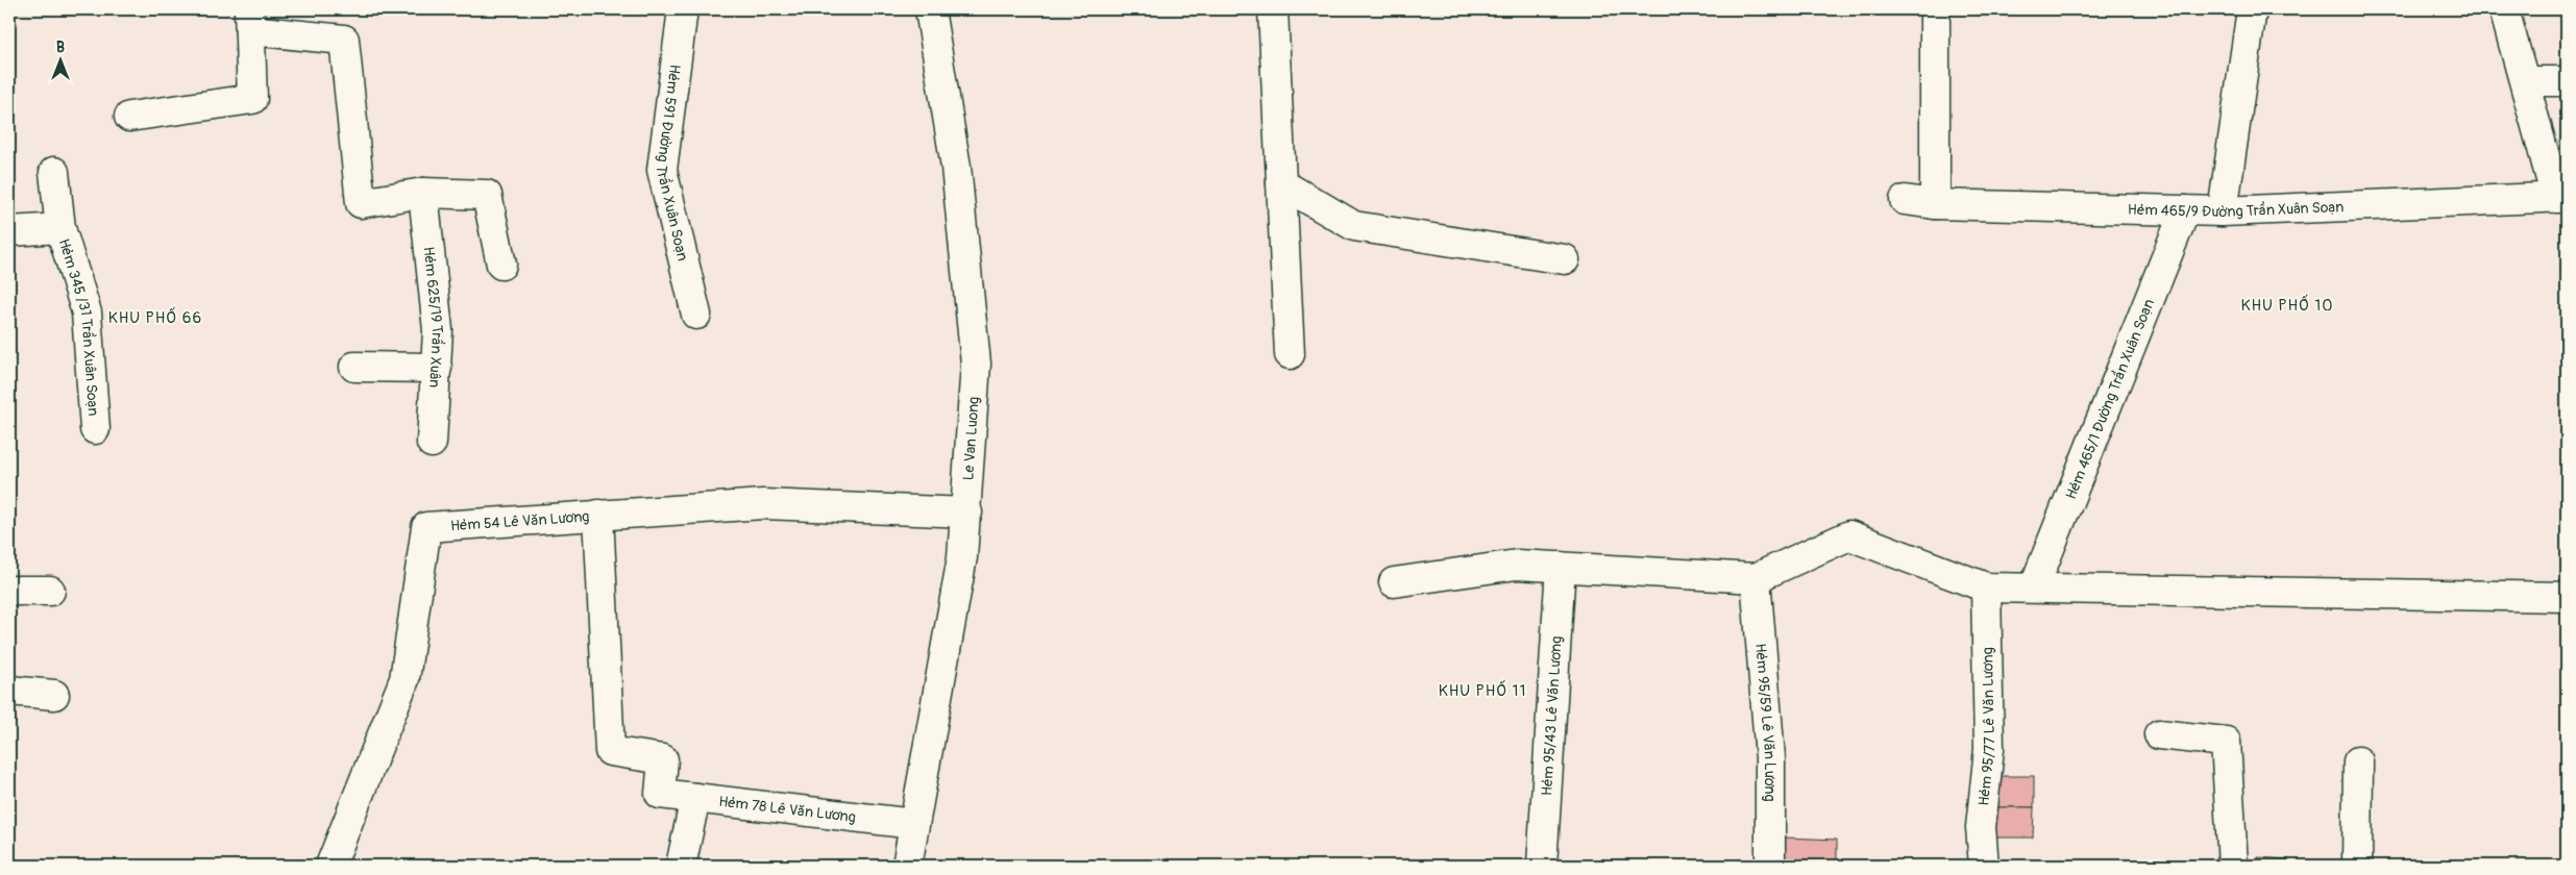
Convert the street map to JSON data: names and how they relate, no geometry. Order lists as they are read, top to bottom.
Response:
{
  "streets": {
    "street": [
      "Hẻm 591 Đường Trần Xuân Soạn",
      "Hẻm 465/9 Đường Trần Xuân Soạn",
      "Hẻm 625/19 Trần Xuân",
      "Hẻm 345 /31 Trần Xuân Soạn",
      "Hẻm 465/1 Đường Trần Xuân Soạn",
      "Le Van Luong",
      "Hẻm 54 Lê Văn Lương",
      "Hẻm 95/43 Lê Văn Lương",
      "Hẻm 95/59 Lê Văn Lương",
      "Hẻm 95/77 Lê Văn Lương",
      "Hẻm 78 Lê Văn Lương"
    ]
  },
  "crossings": [
    ["Hẻm 465/9 Đường Trần Xuân Soạn", "Hẻm 465/1 Đường Trần Xuân Soạn"],
    ["Le Van Luong", "Hẻm 54 Lê Văn Lương"],
    ["Le Van Luong", "Hẻm 78 Lê Văn Lương"],
    ["Hẻm 54 Lê Văn Lương", "Hẻm 78 Lê Văn Lương"]
  ],
  "districts": ["KHU PHỐ 10", "KHU PHỐ 66", "KHU PHỐ 11"],
  "north": "top"
}
